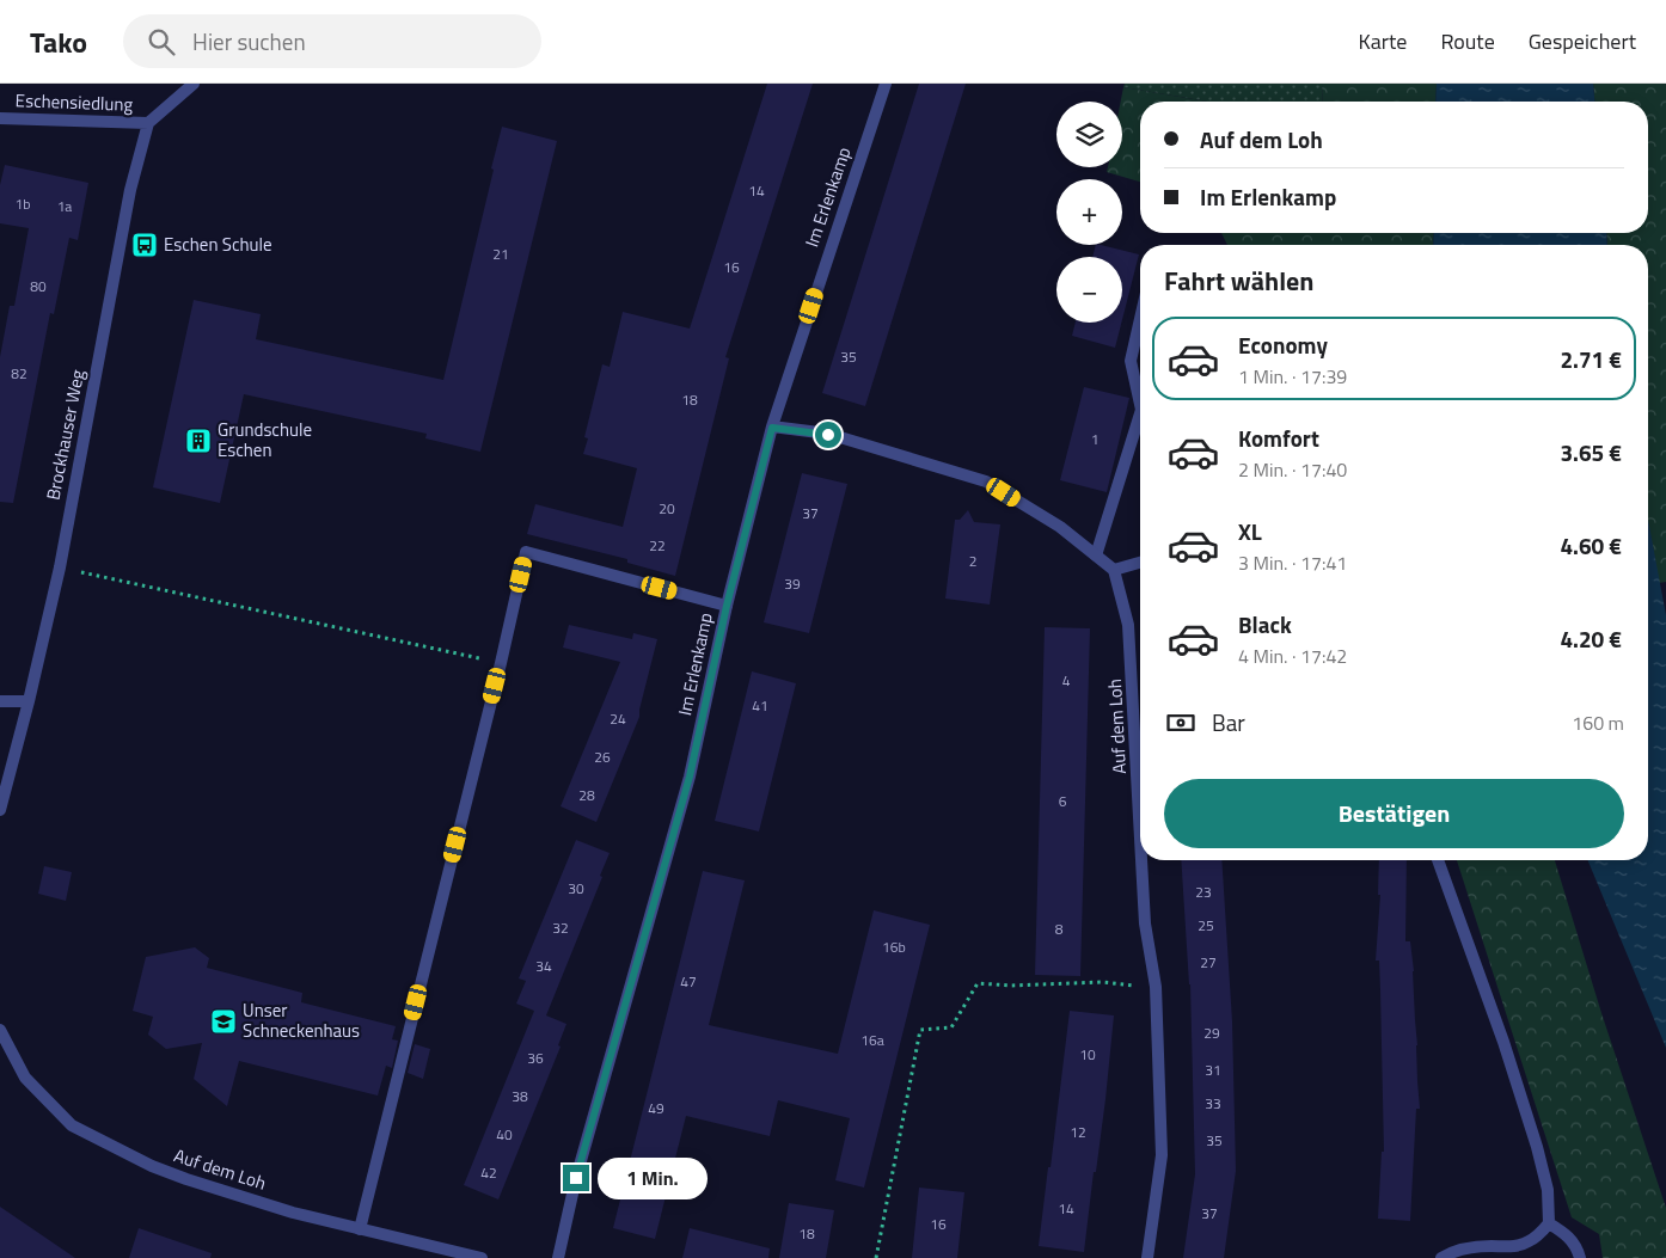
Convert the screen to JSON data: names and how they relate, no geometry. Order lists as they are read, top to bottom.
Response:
{
  "streets": {
    "street": [
      "Eschensiedlung",
      "Im Erlenkamp",
      "Brockhauser Weg",
      "Auf dem Loh"
    ]
  },
  "crossings": [
    ["Eschensiedlung", "Brockhauser Weg"]
  ],
  "places": {
    "bus stop": ["Eschen Schule"],
    "building": ["Grundschule Eschen"],
    "school or university": ["Unser Schneckenhaus"]
  },
  "house_numbers": [
    "14",
    "1b",
    "1a",
    "21",
    "16",
    "80",
    "35",
    "82",
    "18",
    "1",
    "20",
    "37",
    "22",
    "2",
    "39",
    "4",
    "41",
    "24",
    "26",
    "28",
    "6",
    "30",
    "23",
    "25",
    "32",
    "8",
    "16b",
    "27",
    "34",
    "47",
    "29",
    "16a",
    "10",
    "36",
    "31",
    "38",
    "33",
    "49",
    "12",
    "40",
    "35",
    "42",
    "14",
    "37",
    "16",
    "18"
  ],
  "page": {
    "header": "Tako",
    "search": "Hier suchen",
    "nav": ["Karte", "Route", "Gespeichert"],
    "map_buttons": ["+", "−"],
    "banner": ["Auf dem Loh", "Im Erlenkamp"],
    "heading": "Fahrt wählen",
    "list": [
      {
        "name": "Economy",
        "note": "1 Min. · 17:39",
        "value": "2.71 €"
      },
      {
        "name": "Komfort",
        "note": "2 Min. · 17:40",
        "value": "3.65 €"
      },
      {
        "name": "XL",
        "note": "3 Min. · 17:41",
        "value": "4.60 €"
      },
      {
        "name": "Black",
        "note": "4 Min. · 17:42",
        "value": "4.20 €"
      }
    ],
    "pay": ["Bar", "160 m"],
    "buttons": "Bestätigen",
    "bubble": "1 Min."
  }
}
